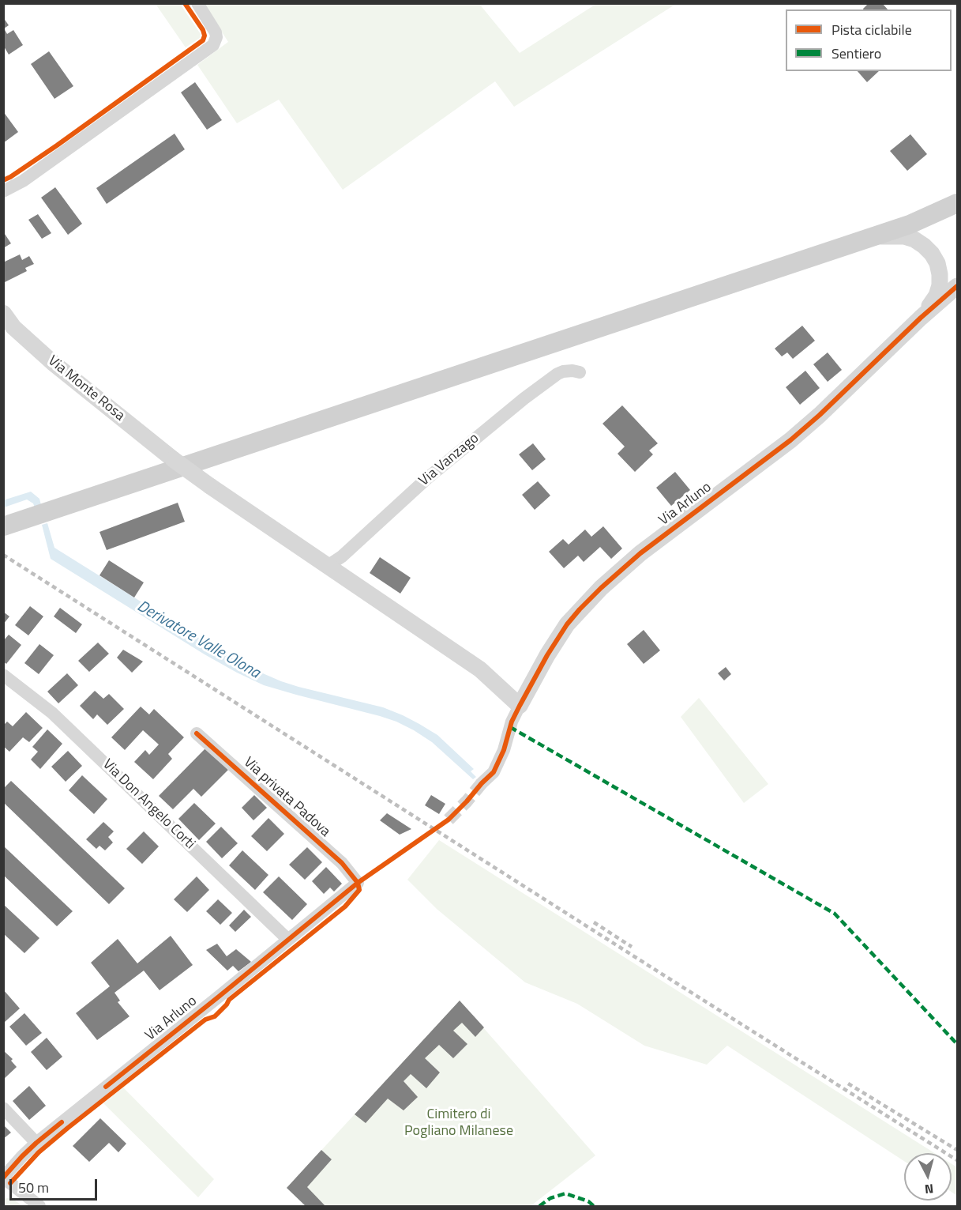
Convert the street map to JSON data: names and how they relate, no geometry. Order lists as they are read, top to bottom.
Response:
{
  "streets": {
    "street": [
      "Via Monte Rosa",
      "Via Vanzago",
      "Via Arluno",
      "Via privata Padova",
      "Via Don Angelo Corti"
    ]
  },
  "crossings": [
    ["Via Monte Rosa", "Via Vanzago"],
    ["Via Arluno", "Via privata Padova"],
    ["Via Arluno", "Via Don Angelo Corti"]
  ],
  "water": ["Derivatore Valle Olona"],
  "parks": ["Cimitero di Pogliano Milanese"],
  "legend": ["Pista ciclabile", "Sentiero"],
  "scale_bar": "50 m",
  "north": "bottom"
}
